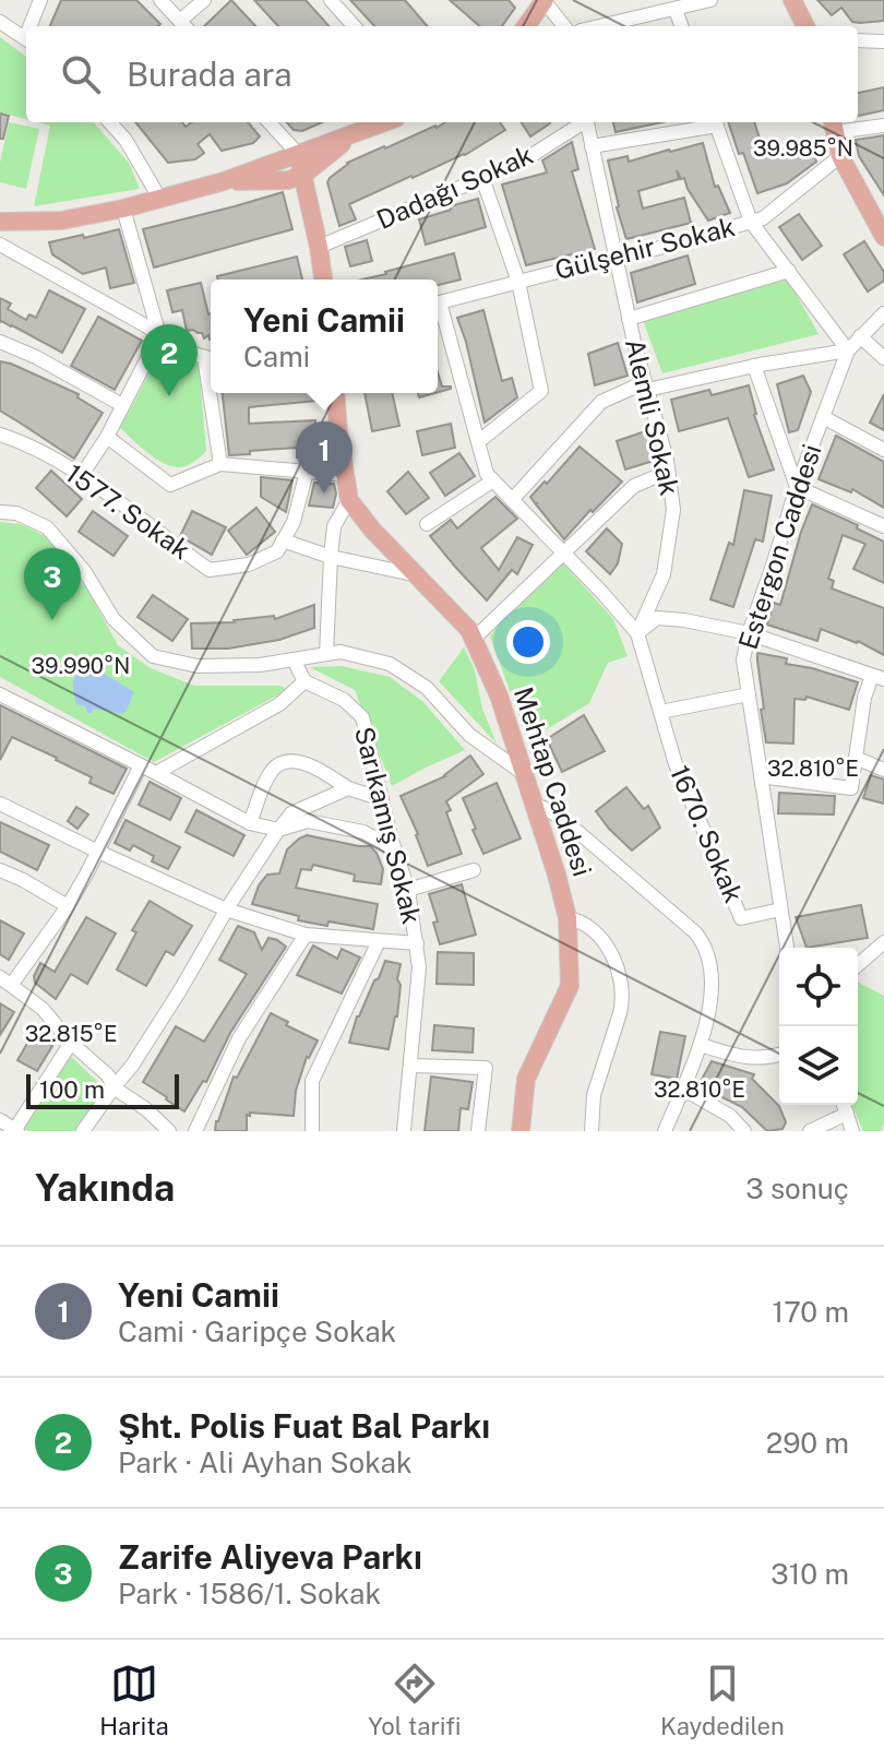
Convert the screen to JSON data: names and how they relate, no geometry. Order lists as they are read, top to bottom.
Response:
{
  "streets": {
    "main road": ["Mehtap Caddesi"],
    "street": [
      "Dadağı Sokak",
      "Gülşehir Sokak",
      "Alemli Sokak",
      "1577. Sokak",
      "Estergon Caddesi",
      "Sarıkamış Sokak",
      "1670. Sokak"
    ]
  },
  "crossings": [
    ["Gülşehir Sokak", "Alemli Sokak"],
    ["Estergon Caddesi", "1670. Sokak"]
  ],
  "scale_bar": "100 m",
  "page": {
    "search": "Burada ara",
    "popup": ["Yeni Camii", "Cami"],
    "pins": ["2", "1", "3"],
    "scale": "100 m",
    "heading": ["Yakında", "3 sonuç"],
    "list": [
      {
        "mark": "1",
        "name": "Yeni Camii",
        "note": "Cami · Garipçe Sokak",
        "value": "170 m"
      },
      {
        "mark": "2",
        "name": "Şht. Polis Fuat Bal Parkı",
        "note": "Park · Ali Ayhan Sokak",
        "value": "290 m"
      },
      {
        "mark": "3",
        "name": "Zarife Aliyeva Parkı",
        "note": "Park · 1586/1. Sokak",
        "value": "310 m"
      }
    ],
    "nav": ["Harita", "Yol tarifi", "Kaydedilen"]
  },
  "coordinates": [
    "39.985°N",
    "39.990°N",
    "32.810°E",
    "32.815°E"
  ]
}
